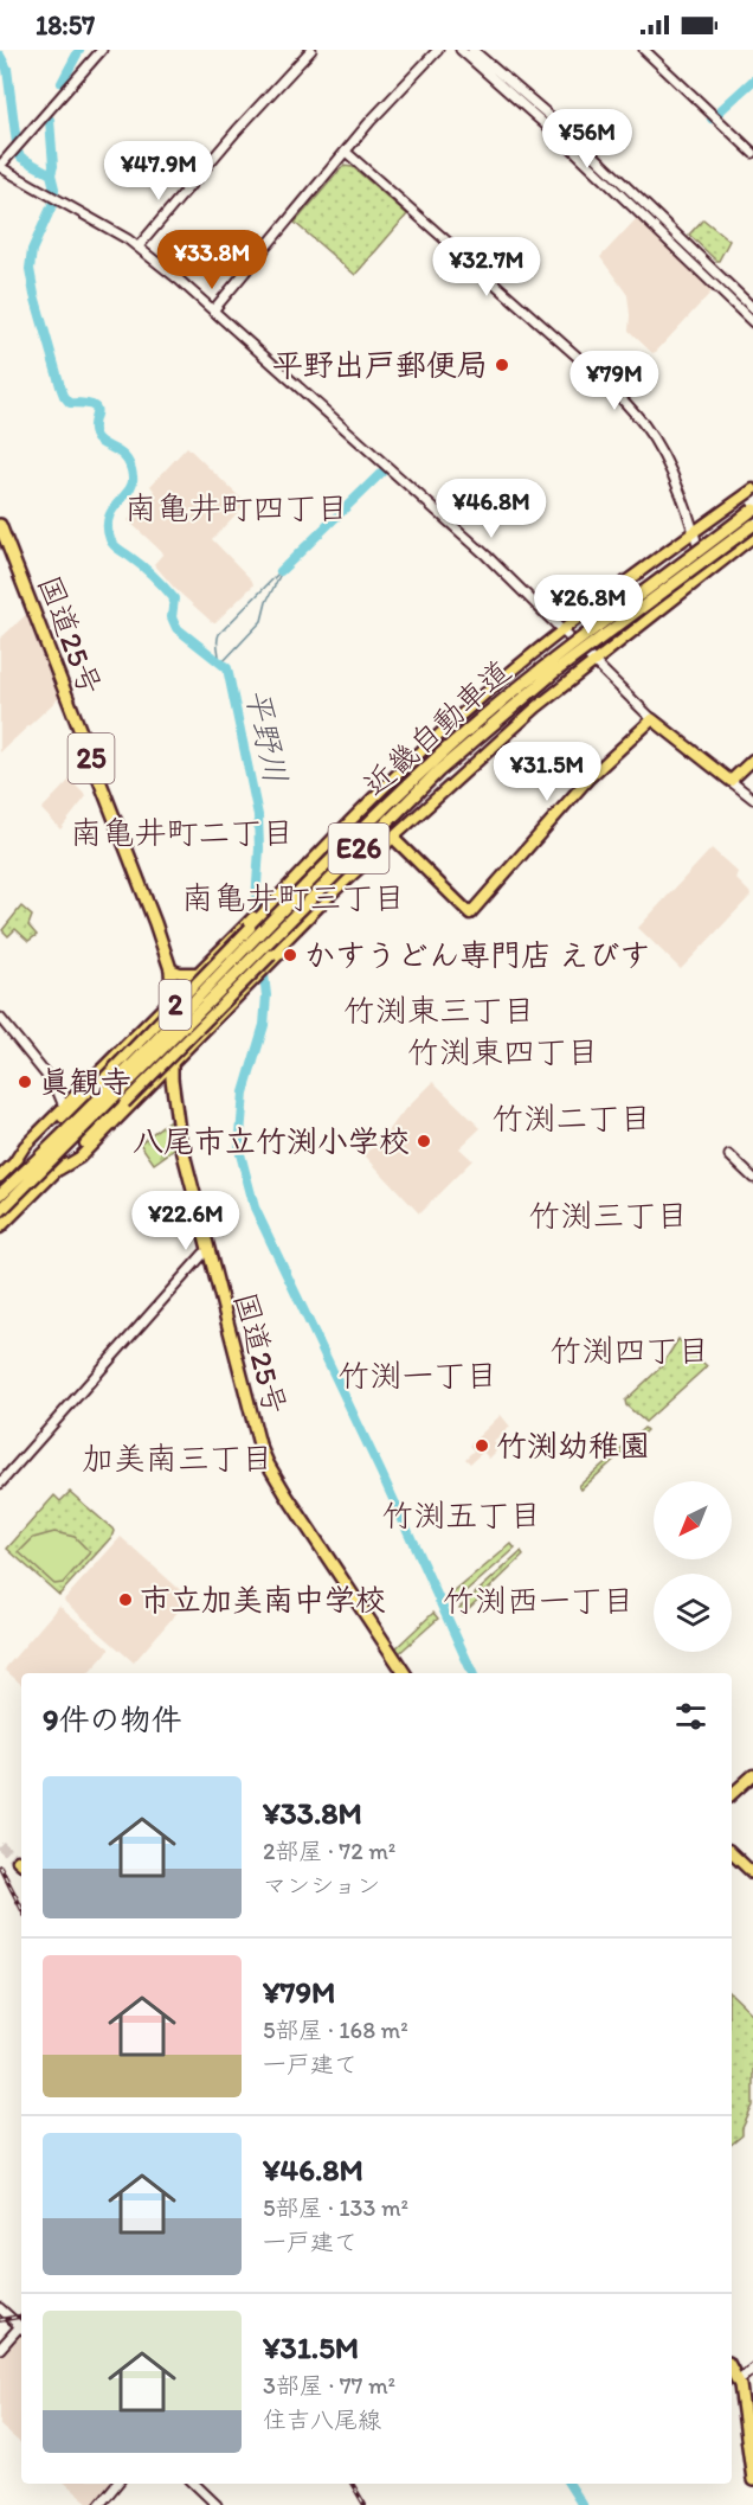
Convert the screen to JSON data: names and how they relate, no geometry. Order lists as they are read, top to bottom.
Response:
{
  "streets": {
    "highway": [
      "国道25号",
      "近畿自動車道",
      "25",
      "E26"
    ],
    "main road": ["2"]
  },
  "crossings": [
    ["国道25号", "2"]
  ],
  "districts": [
    "南亀井町四丁目",
    "南亀井町二丁目",
    "南亀井町三丁目",
    "竹渕東三丁目",
    "竹渕東四丁目",
    "竹渕二丁目",
    "竹渕三丁目",
    "竹渕四丁目",
    "竹渕一丁目",
    "加美南三丁目",
    "竹渕五丁目",
    "竹渕西一丁目"
  ],
  "water": ["平野川"],
  "places": [
    "平野出戸郵便局",
    "かすうどん専門店 えびす",
    "眞観寺",
    "八尾市立竹渕小学校",
    "竹渕幼稚園",
    "市立加美南中学校"
  ],
  "north": "bottom left",
  "page": {
    "status": "18:57",
    "price": [
      "¥56M",
      "¥47.9M",
      "¥33.8M",
      "¥32.7M",
      "¥79M",
      "¥46.8M",
      "¥26.8M",
      "¥31.5M",
      "¥22.6M"
    ],
    "heading": "9件の物件",
    "list": [
      {
        "name": "¥33.8M",
        "note": "2部屋 · 72 m² · マンション"
      },
      {
        "name": "¥79M",
        "note": "5部屋 · 168 m² · 一戸建て"
      },
      {
        "name": "¥46.8M",
        "note": "5部屋 · 133 m² · 一戸建て"
      },
      {
        "name": "¥31.5M",
        "note": "3部屋 · 77 m² · 住吉八尾線"
      }
    ]
  }
}
